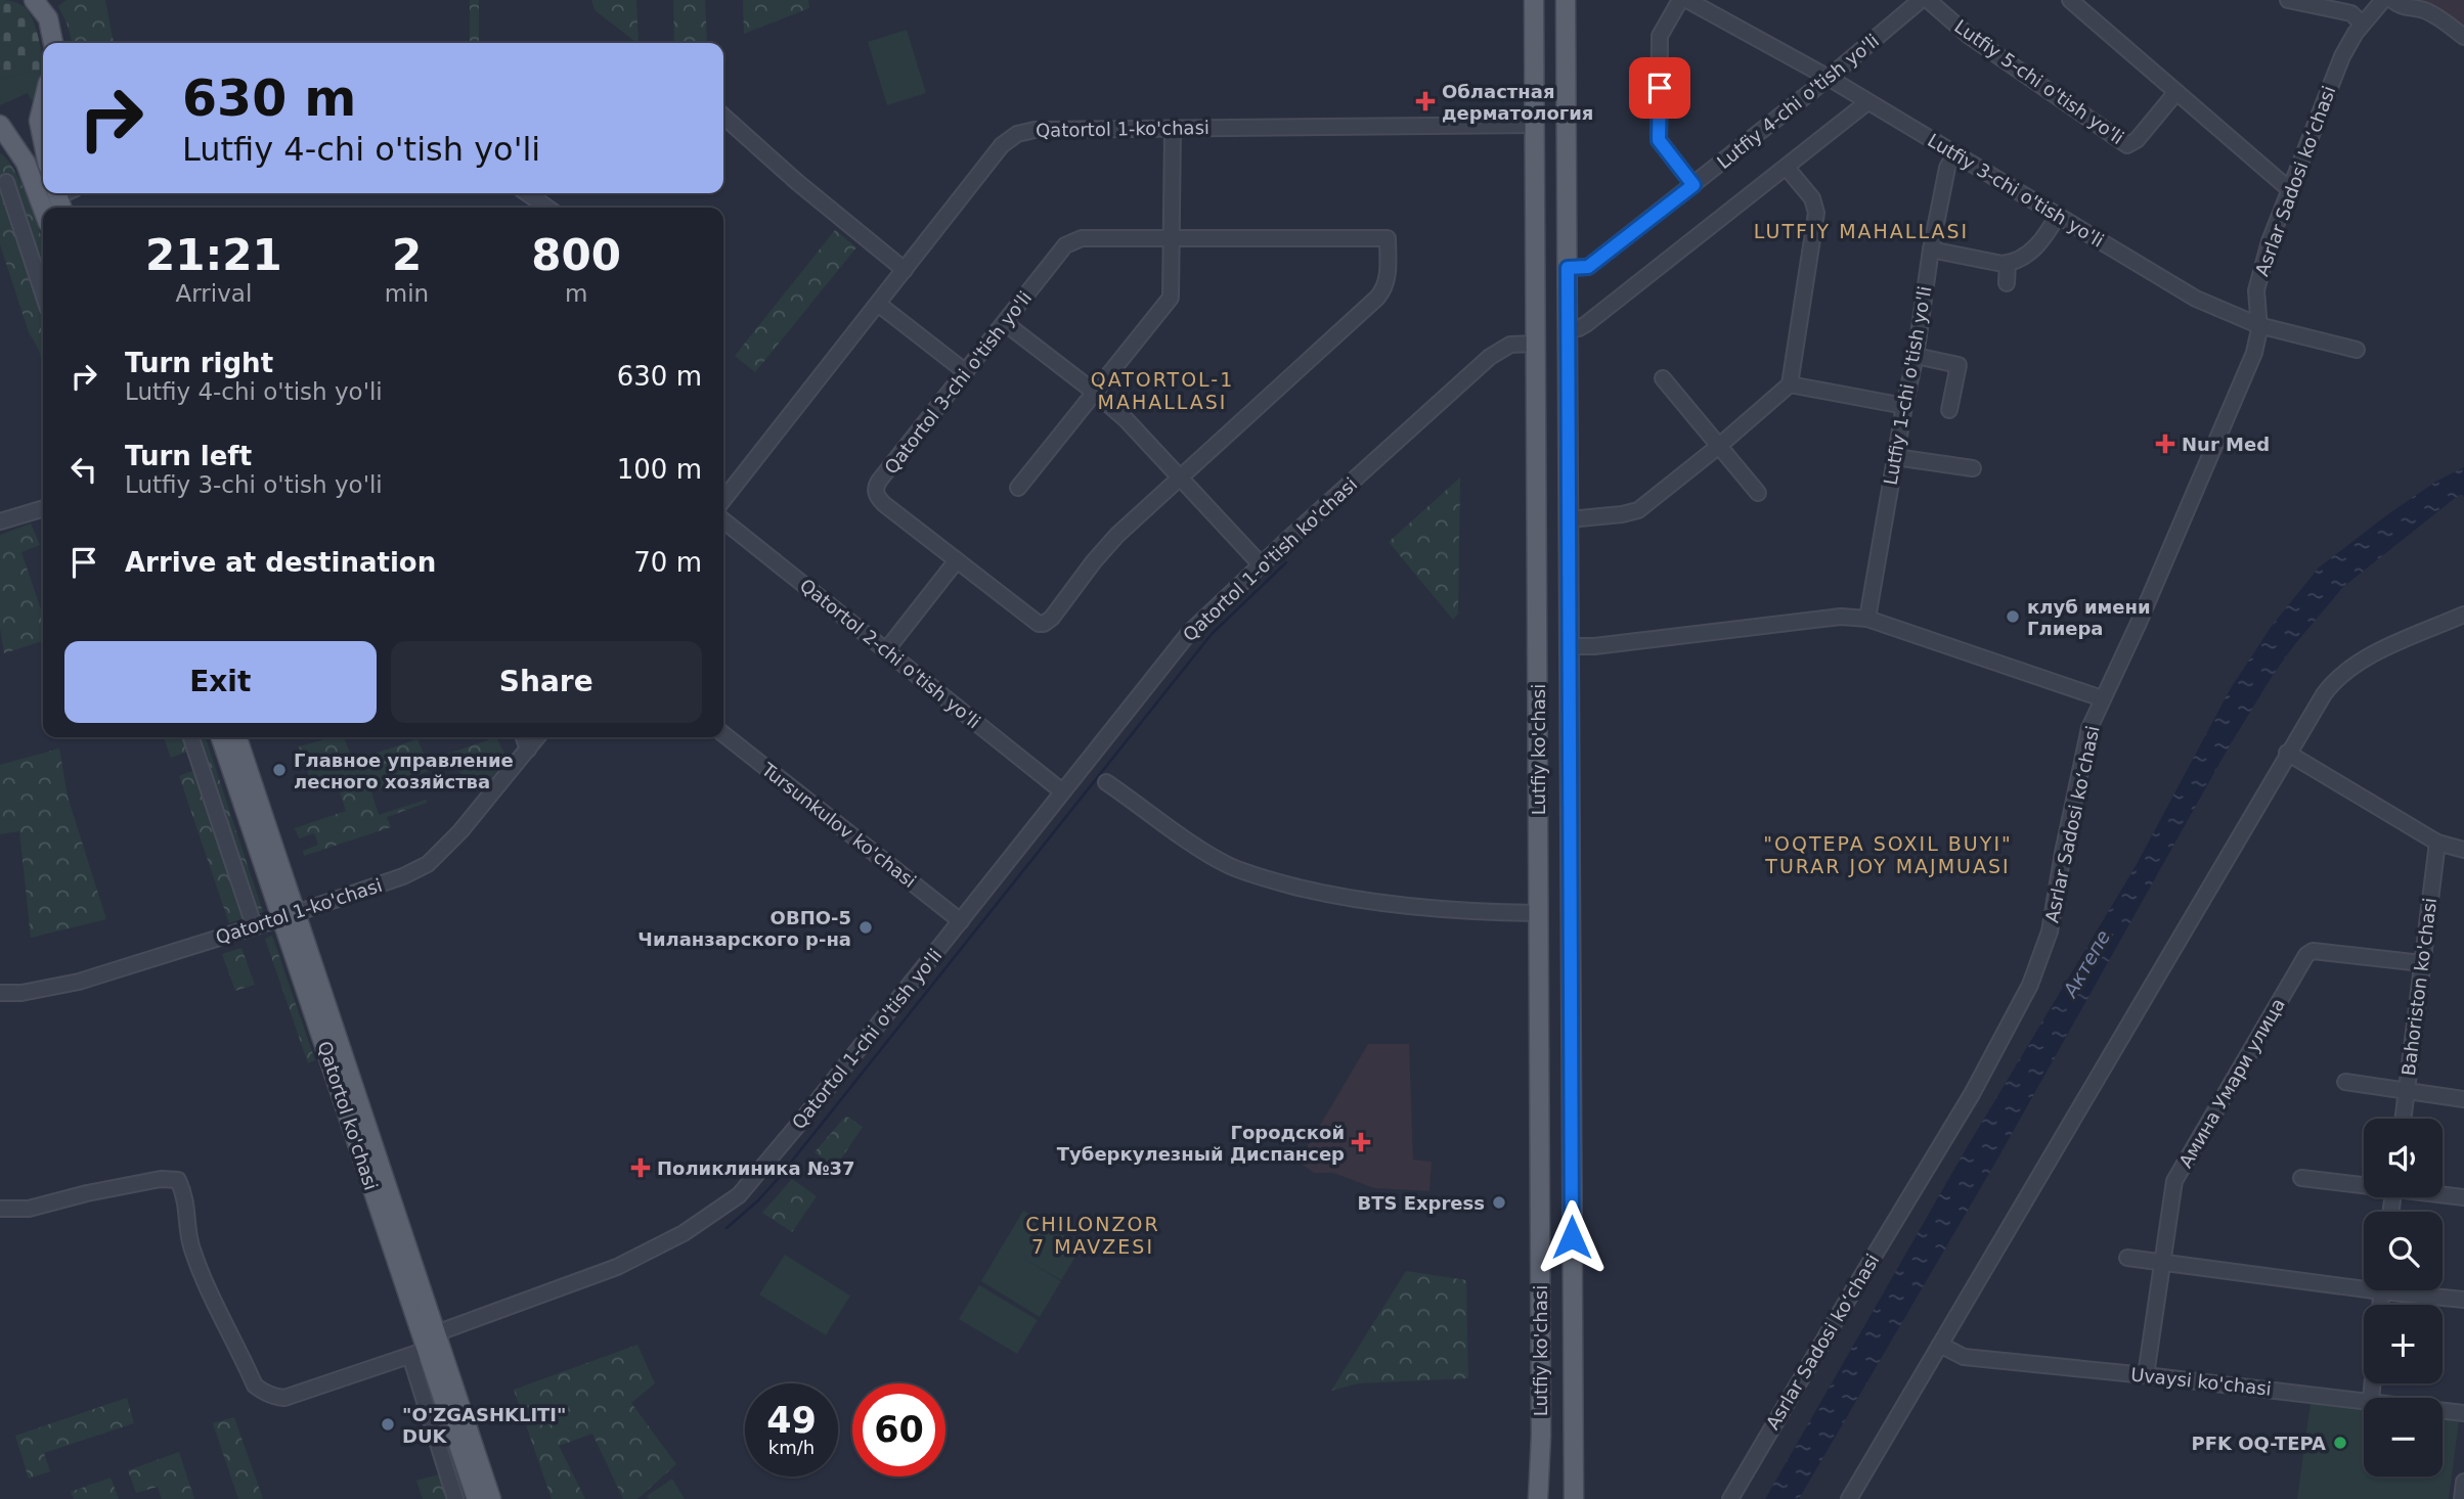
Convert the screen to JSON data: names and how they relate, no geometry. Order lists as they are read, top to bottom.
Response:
{
  "streets": {
    "main road": ["Lutfiy ko'chasi", "Qatortol ko'chasi"],
    "street": [
      "Lutfiy 5-chi o'tish yo'li",
      "Lutfiy 4-chi o'tish yo'li",
      "Qatortol 1-ko'chasi",
      "Asrlar Sadosi ko‘chasi",
      "Lutfiy 3-chi o'tish yo'li",
      "Qatortol 3-chi o'tish yo'li",
      "Lutfiy 1-chi o'tish yo'li",
      "Qatortol 1-o'tish ko'chasi",
      "Qatortol 2-chi o'tish yo'li",
      "Tursunkulov ko'chasi",
      "Bahoriston ko'chasi",
      "Qatortol 1-chi o'tish yo'li",
      "Амина Умари улица",
      "Uvaysi ko'chasi"
    ]
  },
  "crossings": [
    ["Lutfiy 4-chi o'tish yo'li", "Lutfiy 3-chi o'tish yo'li"],
    ["Lutfiy 4-chi o'tish yo'li", "Lutfiy ko'chasi"],
    ["Qatortol 1-ko'chasi", "Lutfiy ko'chasi"],
    ["Qatortol 1-ko'chasi", "Qatortol ko'chasi"],
    ["Asrlar Sadosi ko‘chasi", "Lutfiy 3-chi o'tish yo'li"],
    ["Lutfiy 3-chi o'tish yo'li", "Lutfiy 1-chi o'tish yo'li"],
    ["Qatortol 1-o'tish ko'chasi", "Qatortol 2-chi o'tish yo'li"],
    ["Qatortol 1-o'tish ko'chasi", "Lutfiy ko'chasi"],
    ["Qatortol 1-o'tish ko'chasi", "Tursunkulov ko'chasi"],
    ["Qatortol 1-o'tish ko'chasi", "Qatortol 1-chi o'tish yo'li"],
    ["Tursunkulov ko'chasi", "Qatortol 1-chi o'tish yo'li"],
    ["Bahoriston ko'chasi", "Амина Умари улица"],
    ["Qatortol 1-chi o'tish yo'li", "Qatortol ko'chasi"],
    ["Амина Умари улица", "Uvaysi ko'chasi"]
  ],
  "districts": [
    "LUTFIY MAHALLASI",
    "QATORTOL-1 MAHALLASI",
    "\"OQTEPA SOXIL BUYI\" TURAR JOY MAJMUASI",
    "CHILONZOR 7 MAVZESI"
  ],
  "water": ["Актепе"],
  "places": {
    "health": [
      "Областная дерматология",
      "Nur Med",
      "Городской Туберкулезный Диспансер",
      "Поликлиника №37"
    ],
    "other": [
      "клуб имени Глиера",
      "Главное управление лесного хозяйства",
      "ОВПО-5 Чиланзарского р-на",
      "BTS Express",
      "\"O'ZGASHKLITI\" DUK",
      "PFK OQ-TEPA"
    ]
  },
  "page": {
    "turn": ["630 m", "Lutfiy 4-chi o'tish yo'li"],
    "eta": [
      "21:21",
      "Arrival",
      "2",
      "min",
      "800",
      "m"
    ],
    "list": [
      {
        "name": "Turn right",
        "note": "Lutfiy 4-chi o'tish yo'li",
        "value": "630 m"
      },
      {
        "name": "Turn left",
        "note": "Lutfiy 3-chi o'tish yo'li",
        "value": "100 m"
      },
      {
        "name": "Arrive at destination",
        "value": "70 m"
      }
    ],
    "buttons": ["Exit", "Share"],
    "map_buttons": ["+", "−"],
    "speed": "49 km/h",
    "limit": "60"
  }
}
